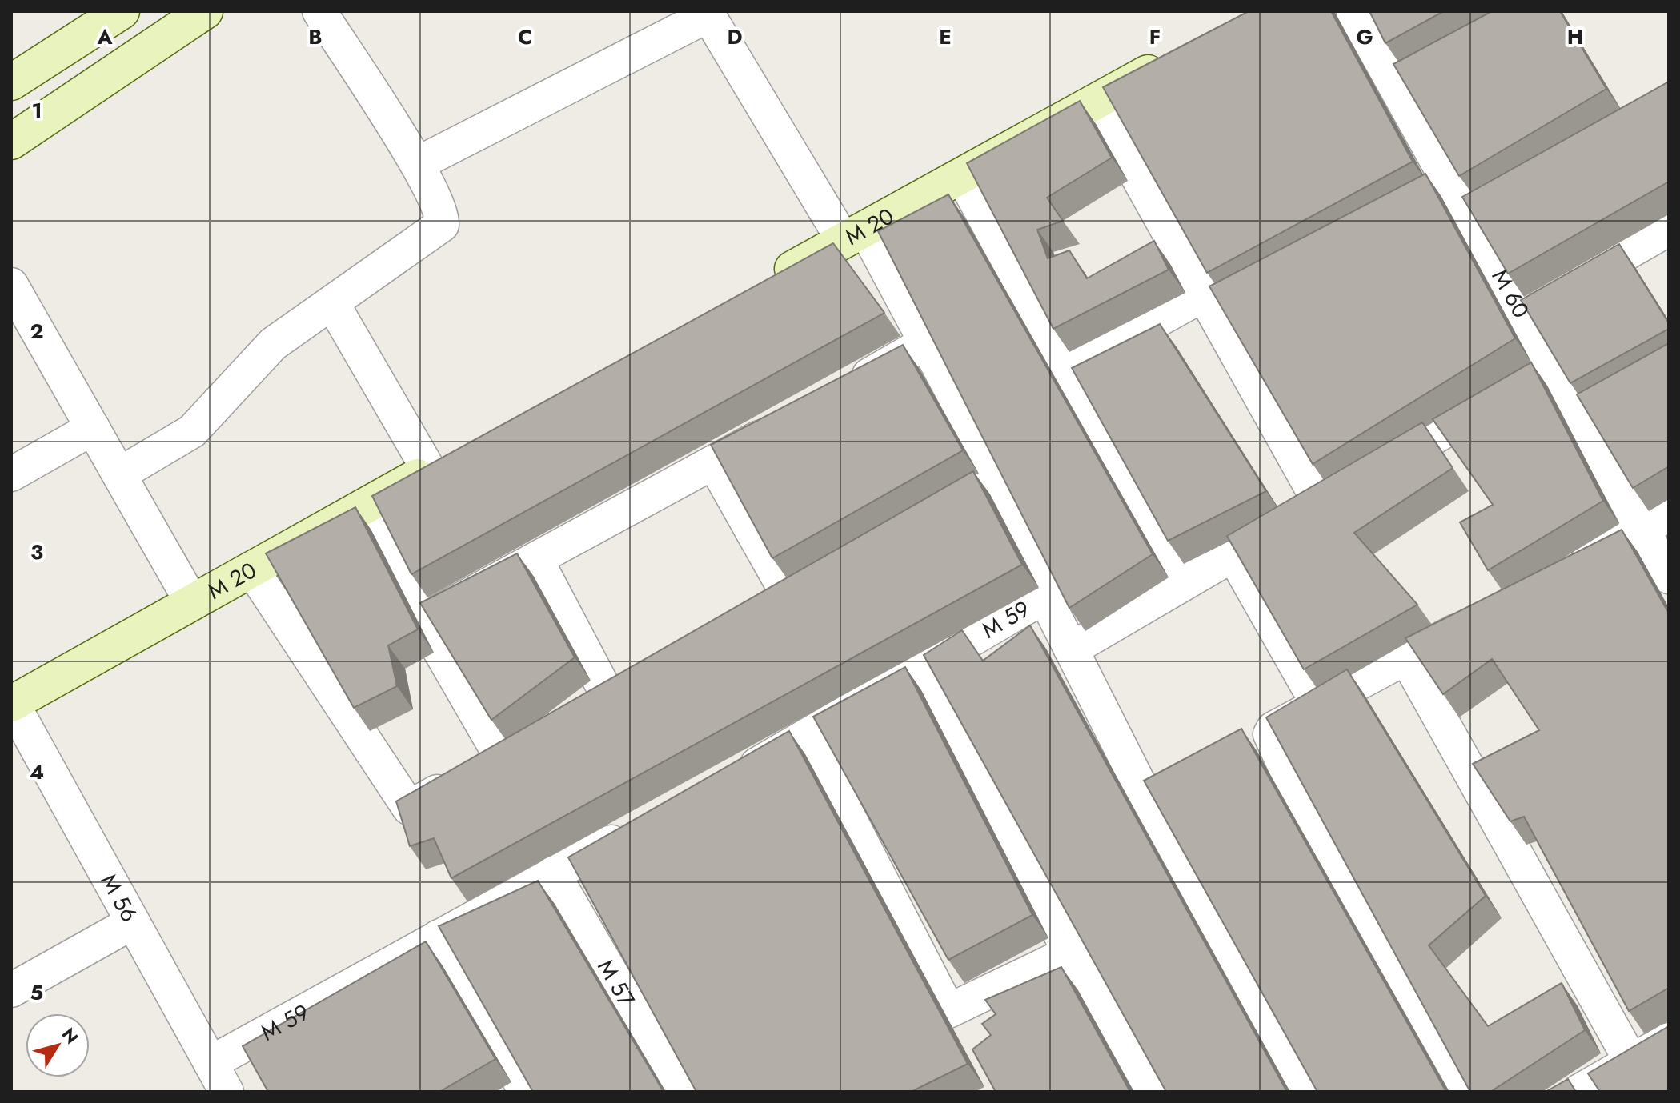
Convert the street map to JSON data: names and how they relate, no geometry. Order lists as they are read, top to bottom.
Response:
{
  "streets": {
    "street": [
      "M 20",
      "M 60",
      "M 59",
      "M 56",
      "M 57"
    ]
  },
  "crossings": [
    ["M 20", "M 56"],
    ["M 59", "M 56"],
    ["M 59", "M 57"]
  ],
  "north": "top right",
  "grid": {
    "columns": [
      "A",
      "B",
      "C",
      "D",
      "E",
      "F",
      "G",
      "H"
    ],
    "rows": [
      "1",
      "2",
      "3",
      "4",
      "5"
    ]
  }
}
